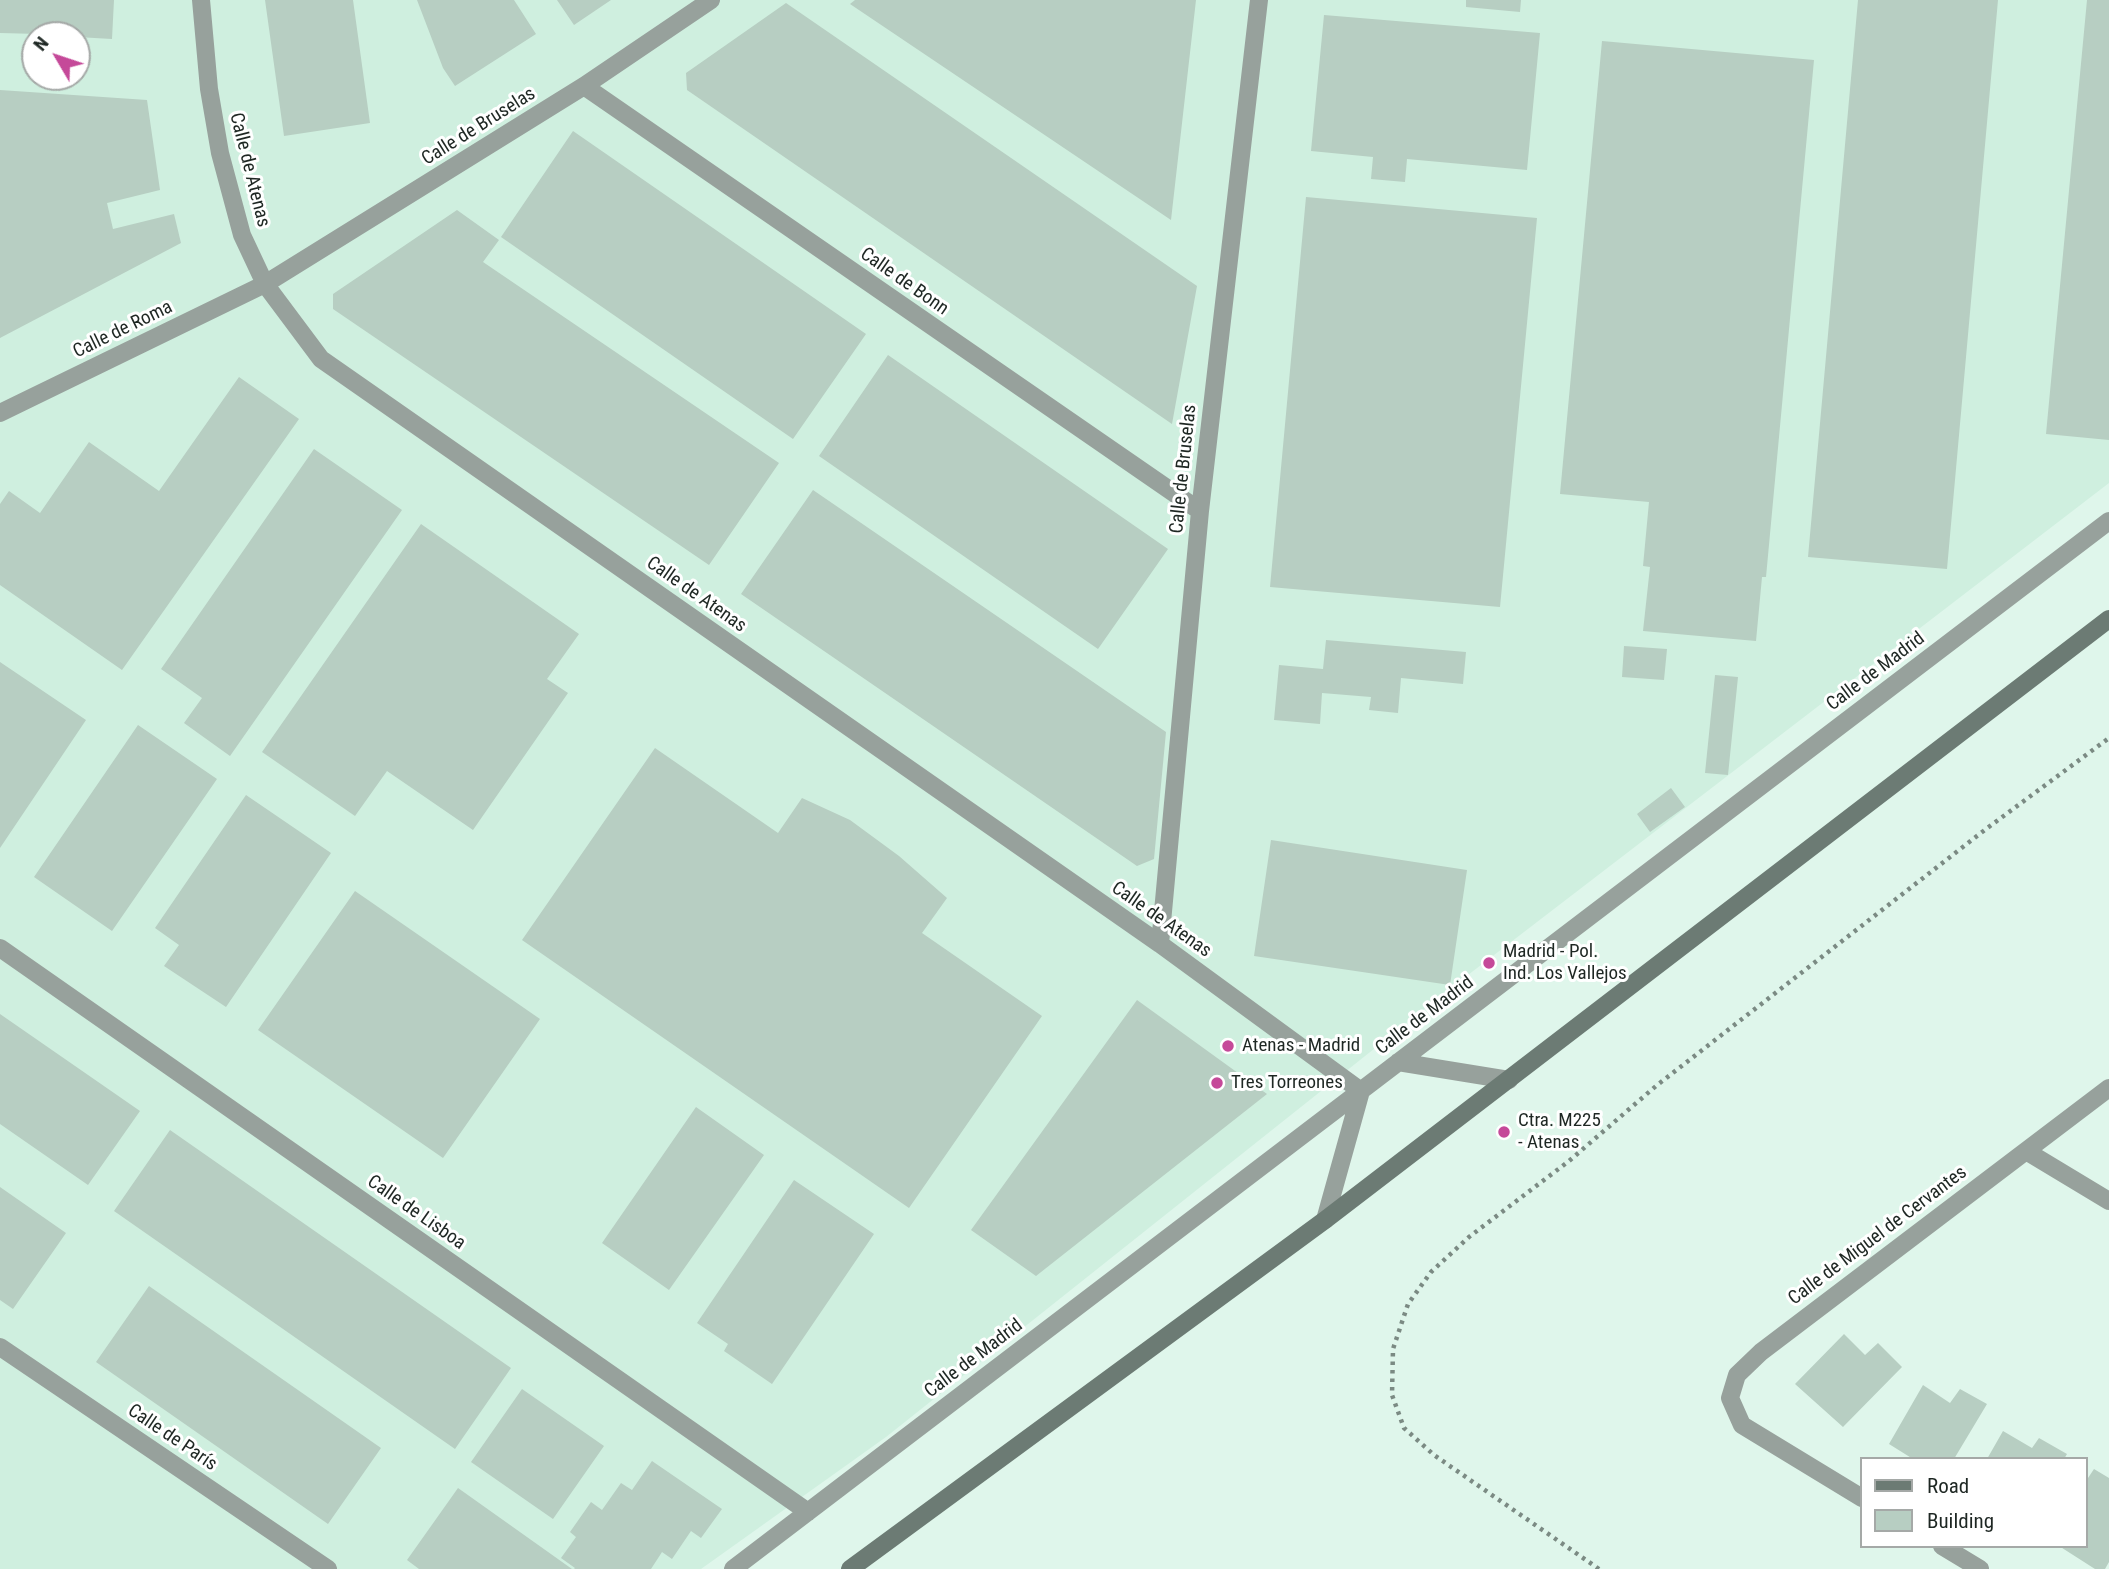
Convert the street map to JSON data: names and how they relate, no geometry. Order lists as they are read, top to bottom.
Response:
{
  "streets": {
    "street": [
      "Calle de Bruselas",
      "Calle de Atenas",
      "Calle de Bonn",
      "Calle de Roma",
      "Calle de Madrid",
      "Calle de Lisboa",
      "Calle de Miguel de Cervantes",
      "Calle de París"
    ]
  },
  "crossings": [
    ["Calle de Bruselas", "Calle de Atenas"],
    ["Calle de Bruselas", "Calle de Bonn"],
    ["Calle de Bruselas", "Calle de Roma"],
    ["Calle de Atenas", "Calle de Roma"],
    ["Calle de Atenas", "Calle de Madrid"],
    ["Calle de Madrid", "Calle de Lisboa"]
  ],
  "places": [
    "Madrid - Pol. Ind. Los Vallejos",
    "Atenas - Madrid",
    "Tres Torreones",
    "Ctra. M225 - Atenas"
  ],
  "legend": ["Road", "Building"],
  "north": "top left"
}
